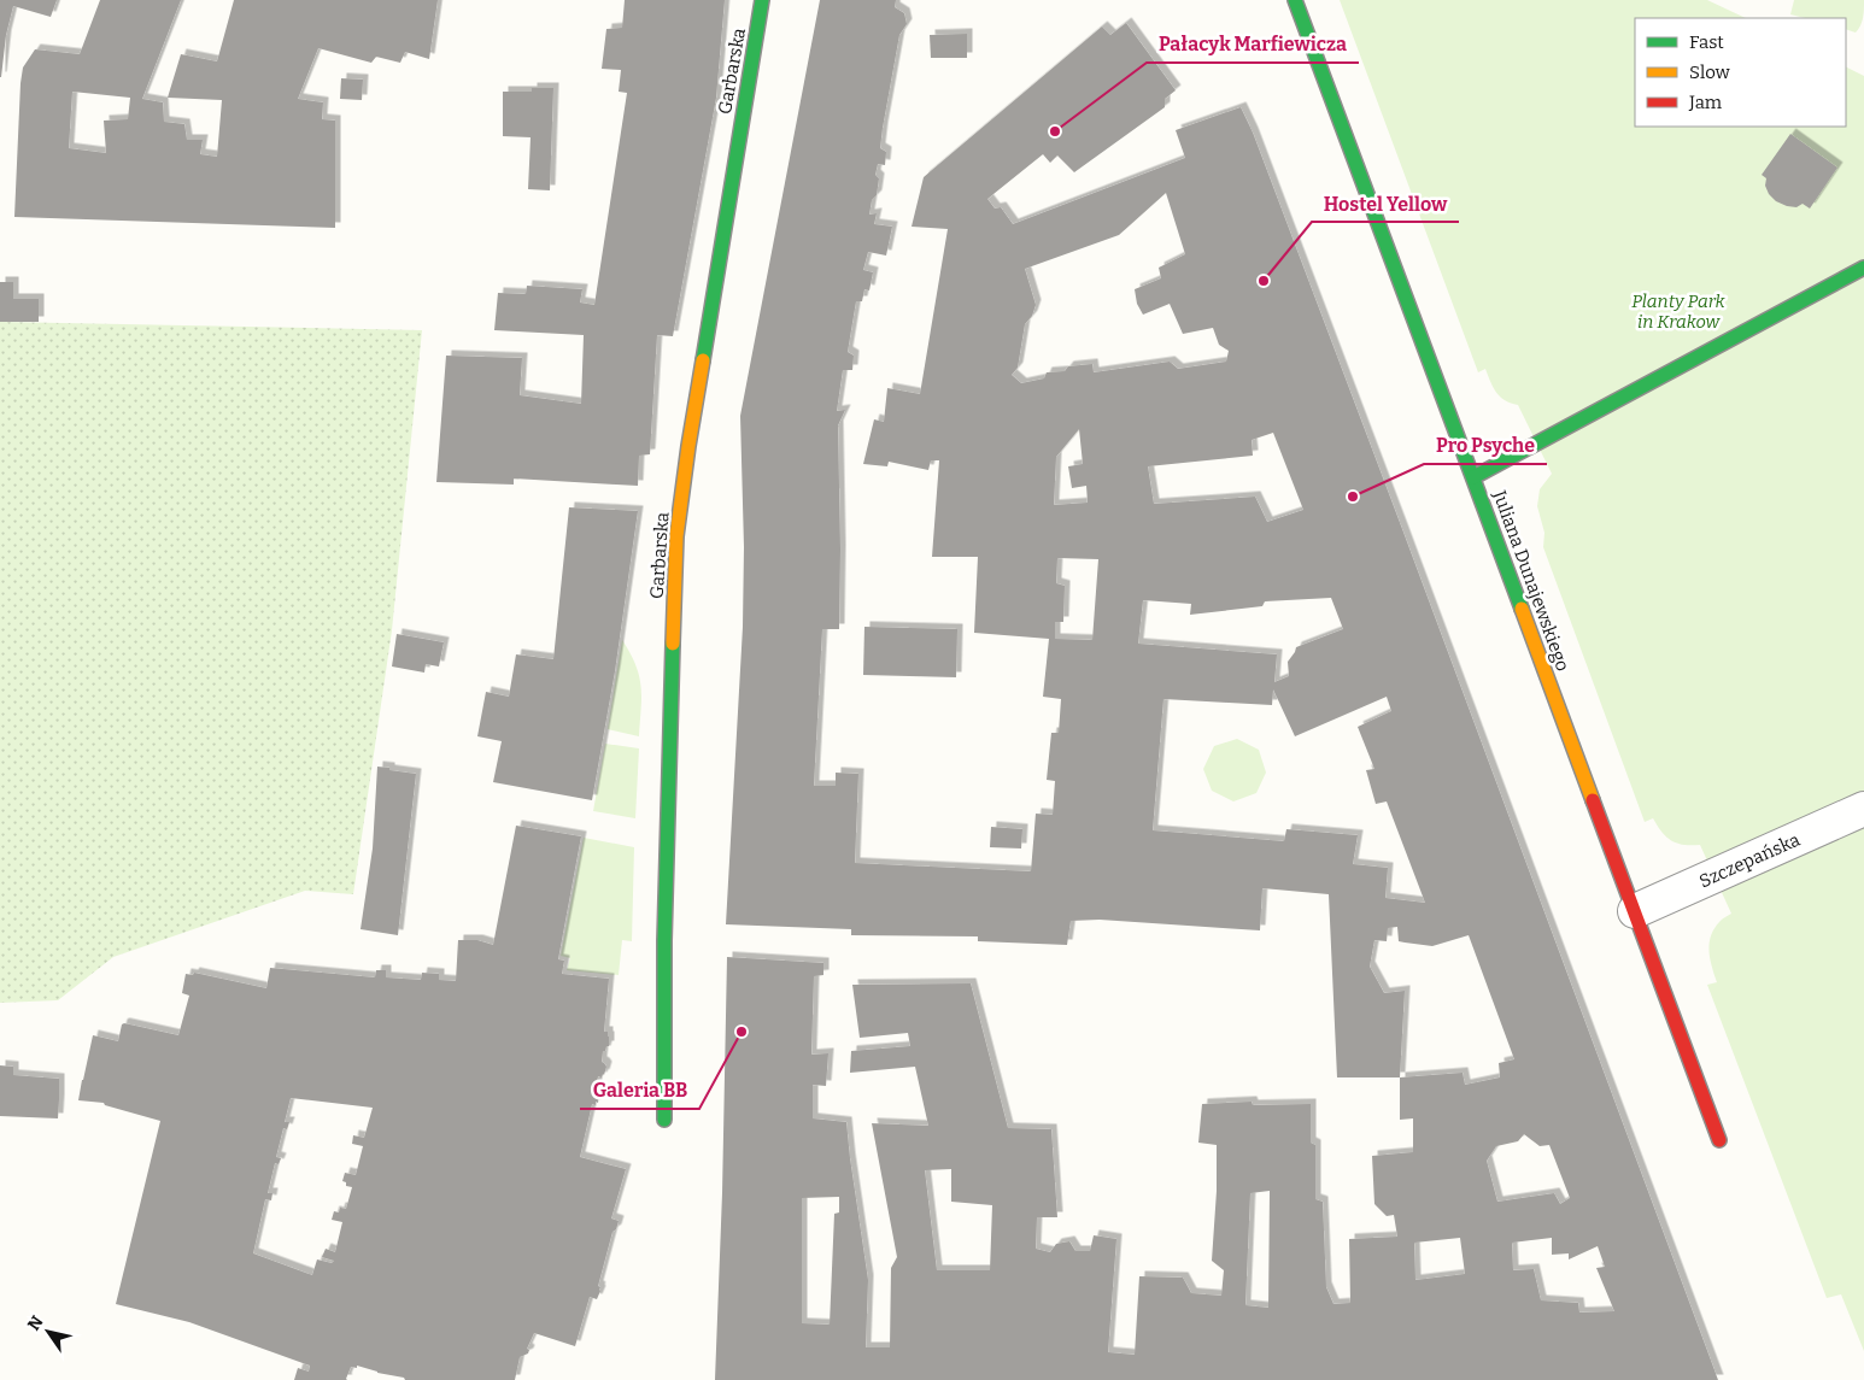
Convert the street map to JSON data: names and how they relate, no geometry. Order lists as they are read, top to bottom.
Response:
{
  "streets": {
    "street": ["Garbarska", "Juliana Dunajewskiego", "Szczepańska"]
  },
  "crossings": [
    ["Juliana Dunajewskiego", "Szczepańska"]
  ],
  "parks": ["Planty Park in Krakow"],
  "places": [
    "Pałacyk Marfiewicza",
    "Hostel Yellow",
    "Pro Psyche",
    "Galeria BB"
  ],
  "legend": ["Fast", "Slow", "Jam"],
  "north": "top left"
}
